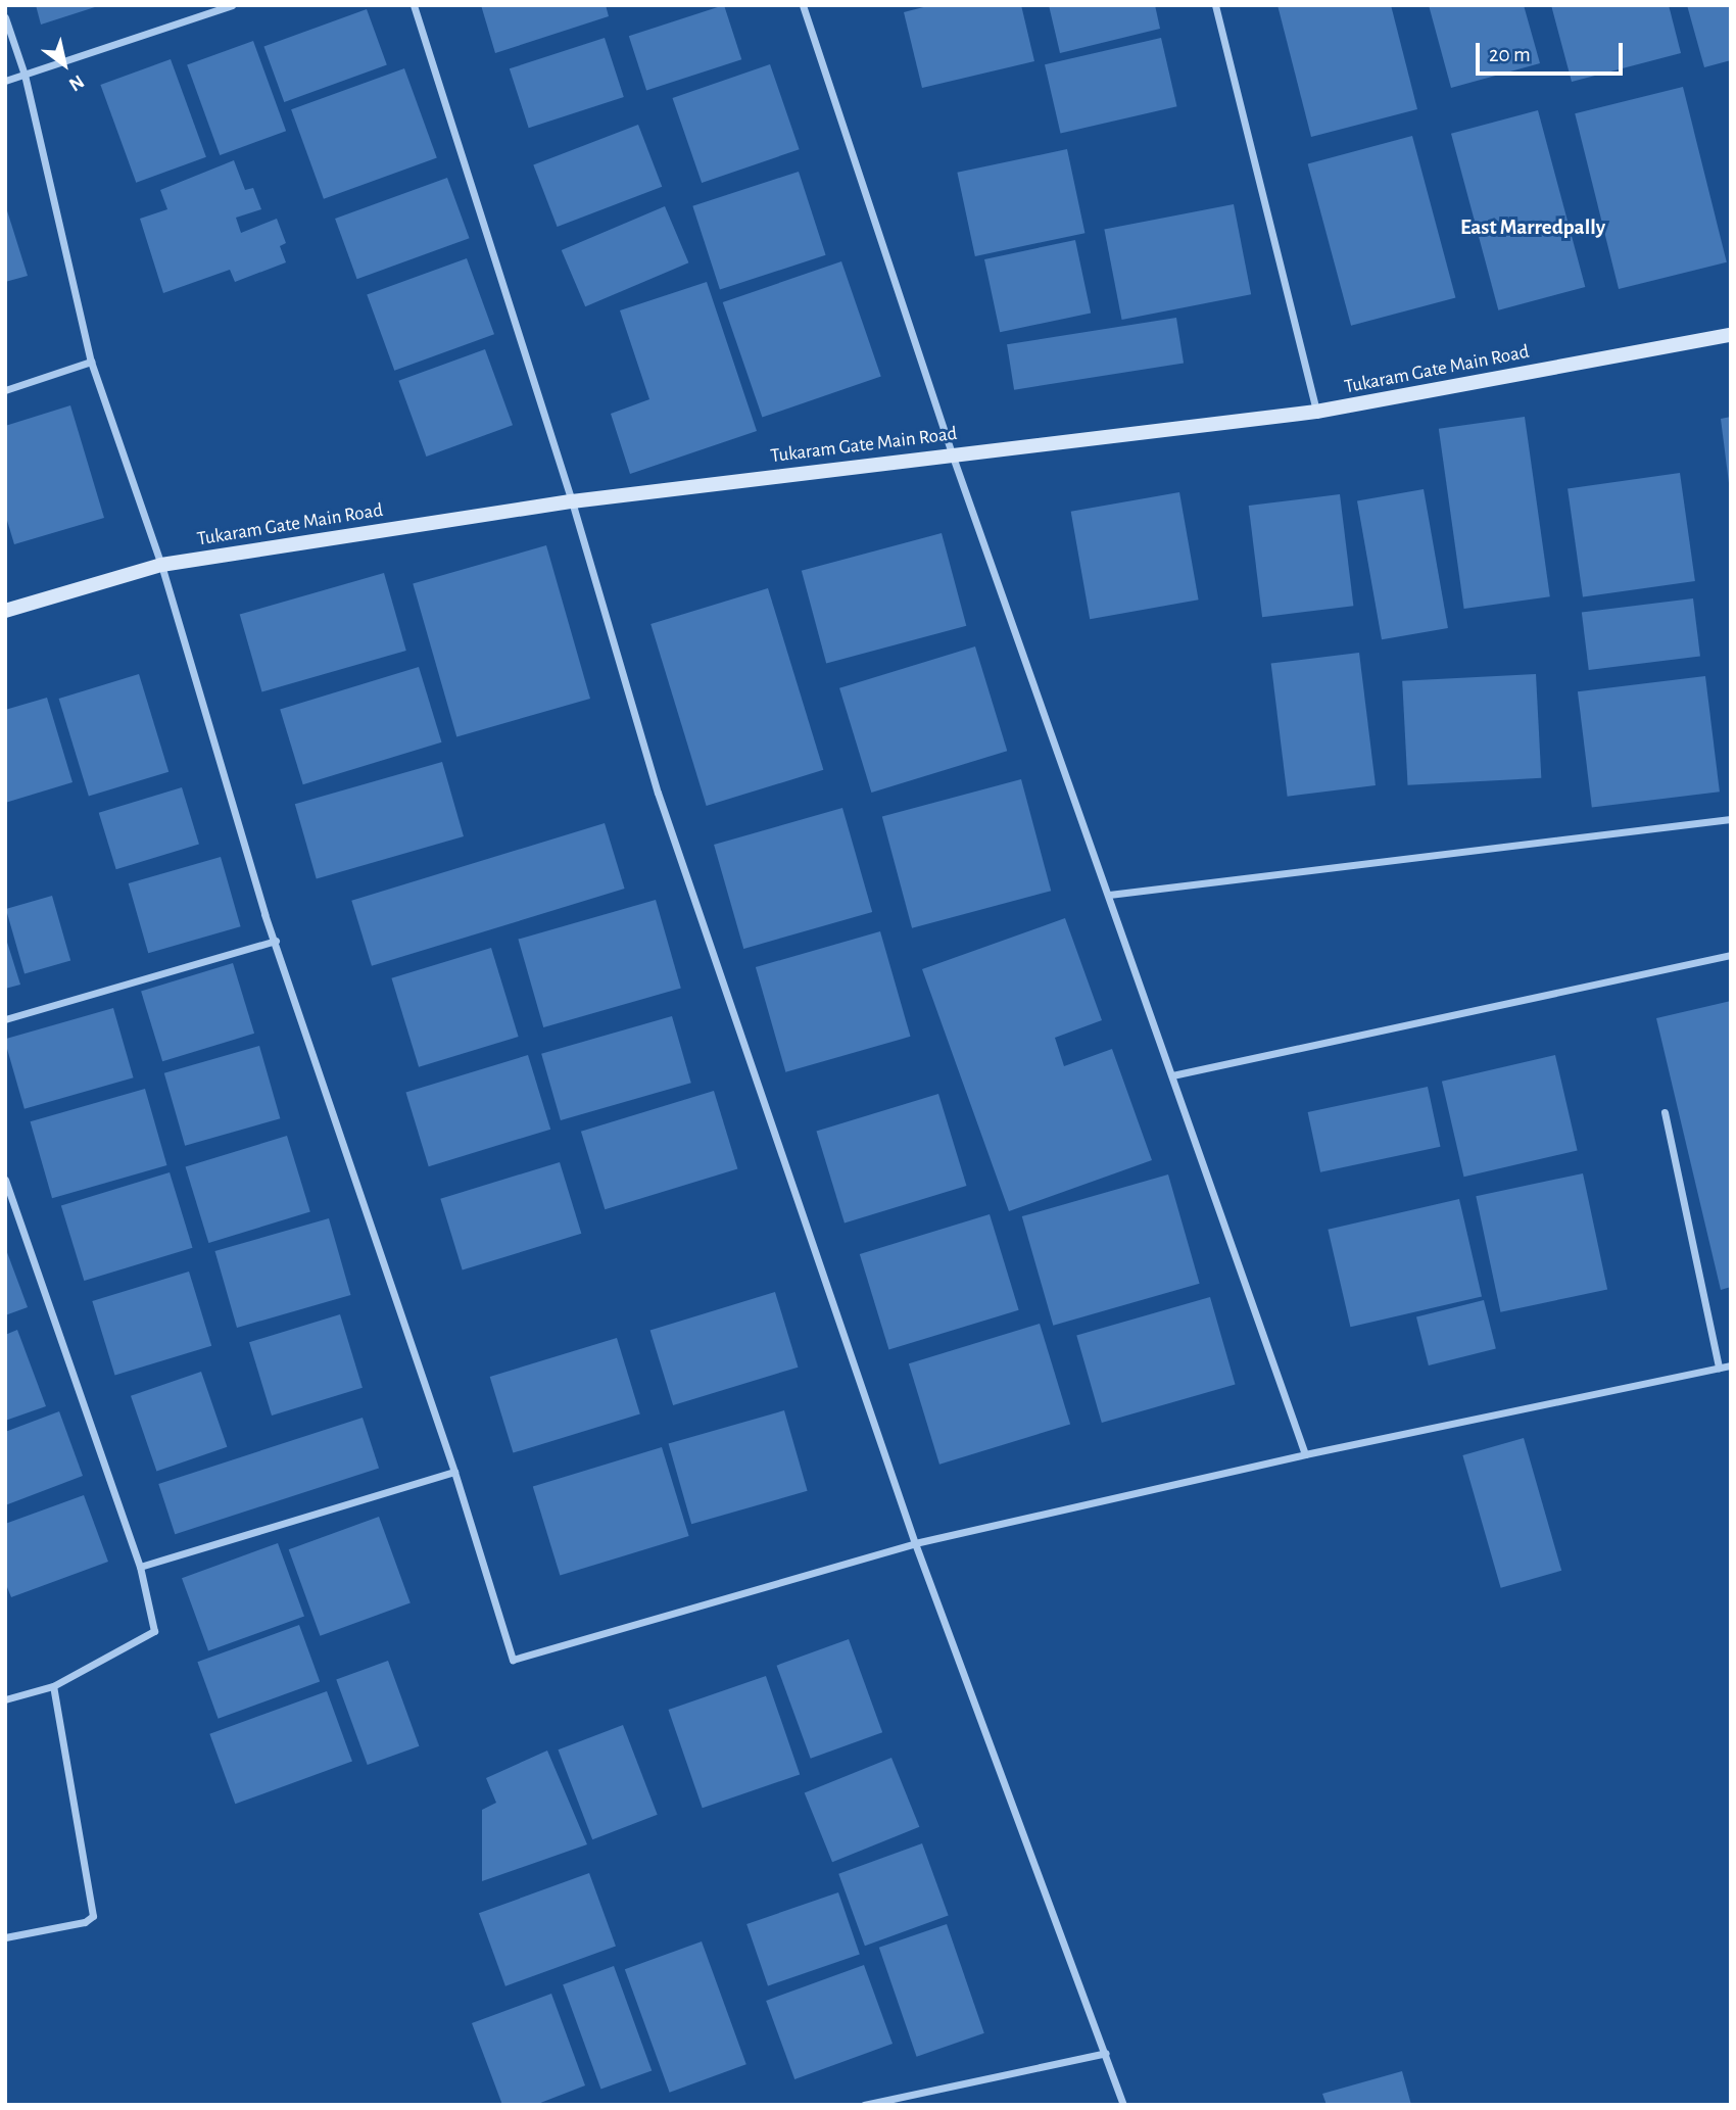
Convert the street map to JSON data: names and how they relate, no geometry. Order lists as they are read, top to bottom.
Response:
{
  "streets": {
    "street": ["Tukaram Gate Main Road"]
  },
  "districts": ["East Marredpally"],
  "scale_bar": "20 m",
  "north": "bottom right"
}
